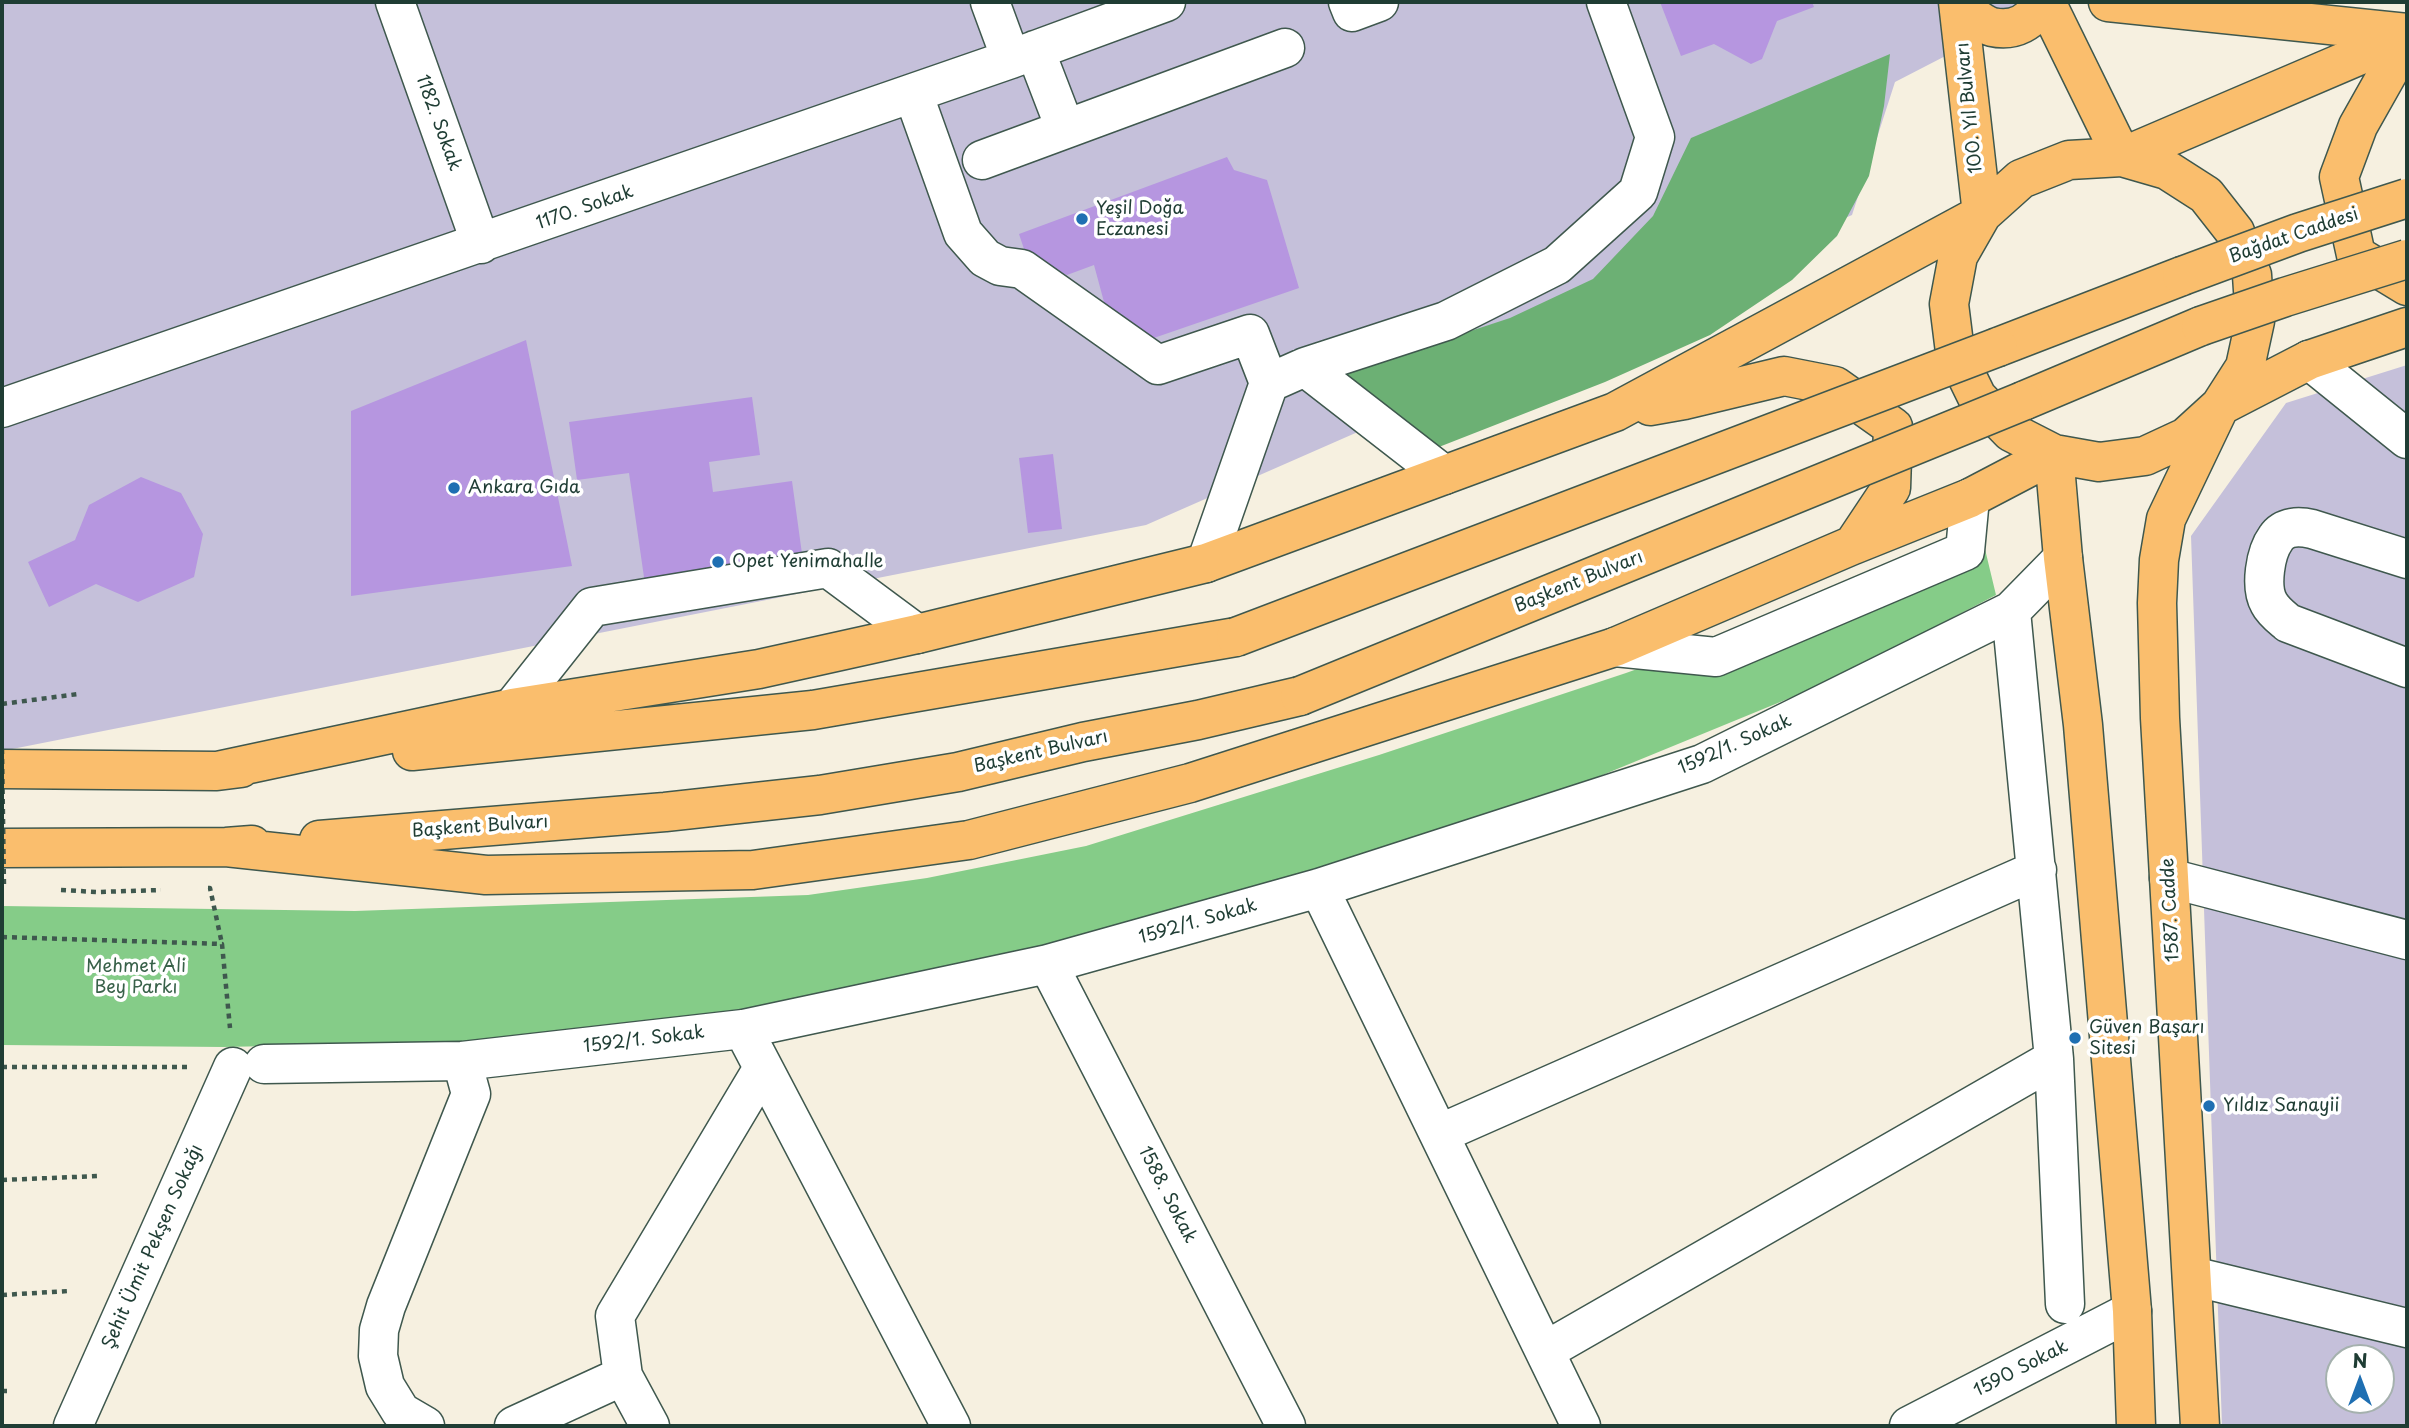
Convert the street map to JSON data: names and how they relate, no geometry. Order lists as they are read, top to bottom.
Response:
{
  "streets": {
    "main road": [
      "100. Yıl Bulvarı",
      "Bağdat Caddesi",
      "Başkent Bulvarı",
      "1587. Cadde"
    ],
    "street": [
      "1182. Sokak",
      "1170. Sokak",
      "1592/1. Sokak",
      "1588. Sokak",
      "Şehit Ümit Pekşen Sokağı",
      "1590 Sokak"
    ]
  },
  "crossings": [
    ["1182. Sokak", "1170. Sokak"],
    ["1592/1. Sokak", "1588. Sokak"],
    ["1592/1. Sokak", "Şehit Ümit Pekşen Sokağı"]
  ],
  "parks": ["Mehmet Ali Bey Parkı"],
  "places": [
    "Yeşil Doğa Eczanesi",
    "Ankara Gıda",
    "Opet Yenimahalle",
    "Güven Başarı Sitesi",
    "Yıldız Sanayii"
  ],
  "north": "top"
}
